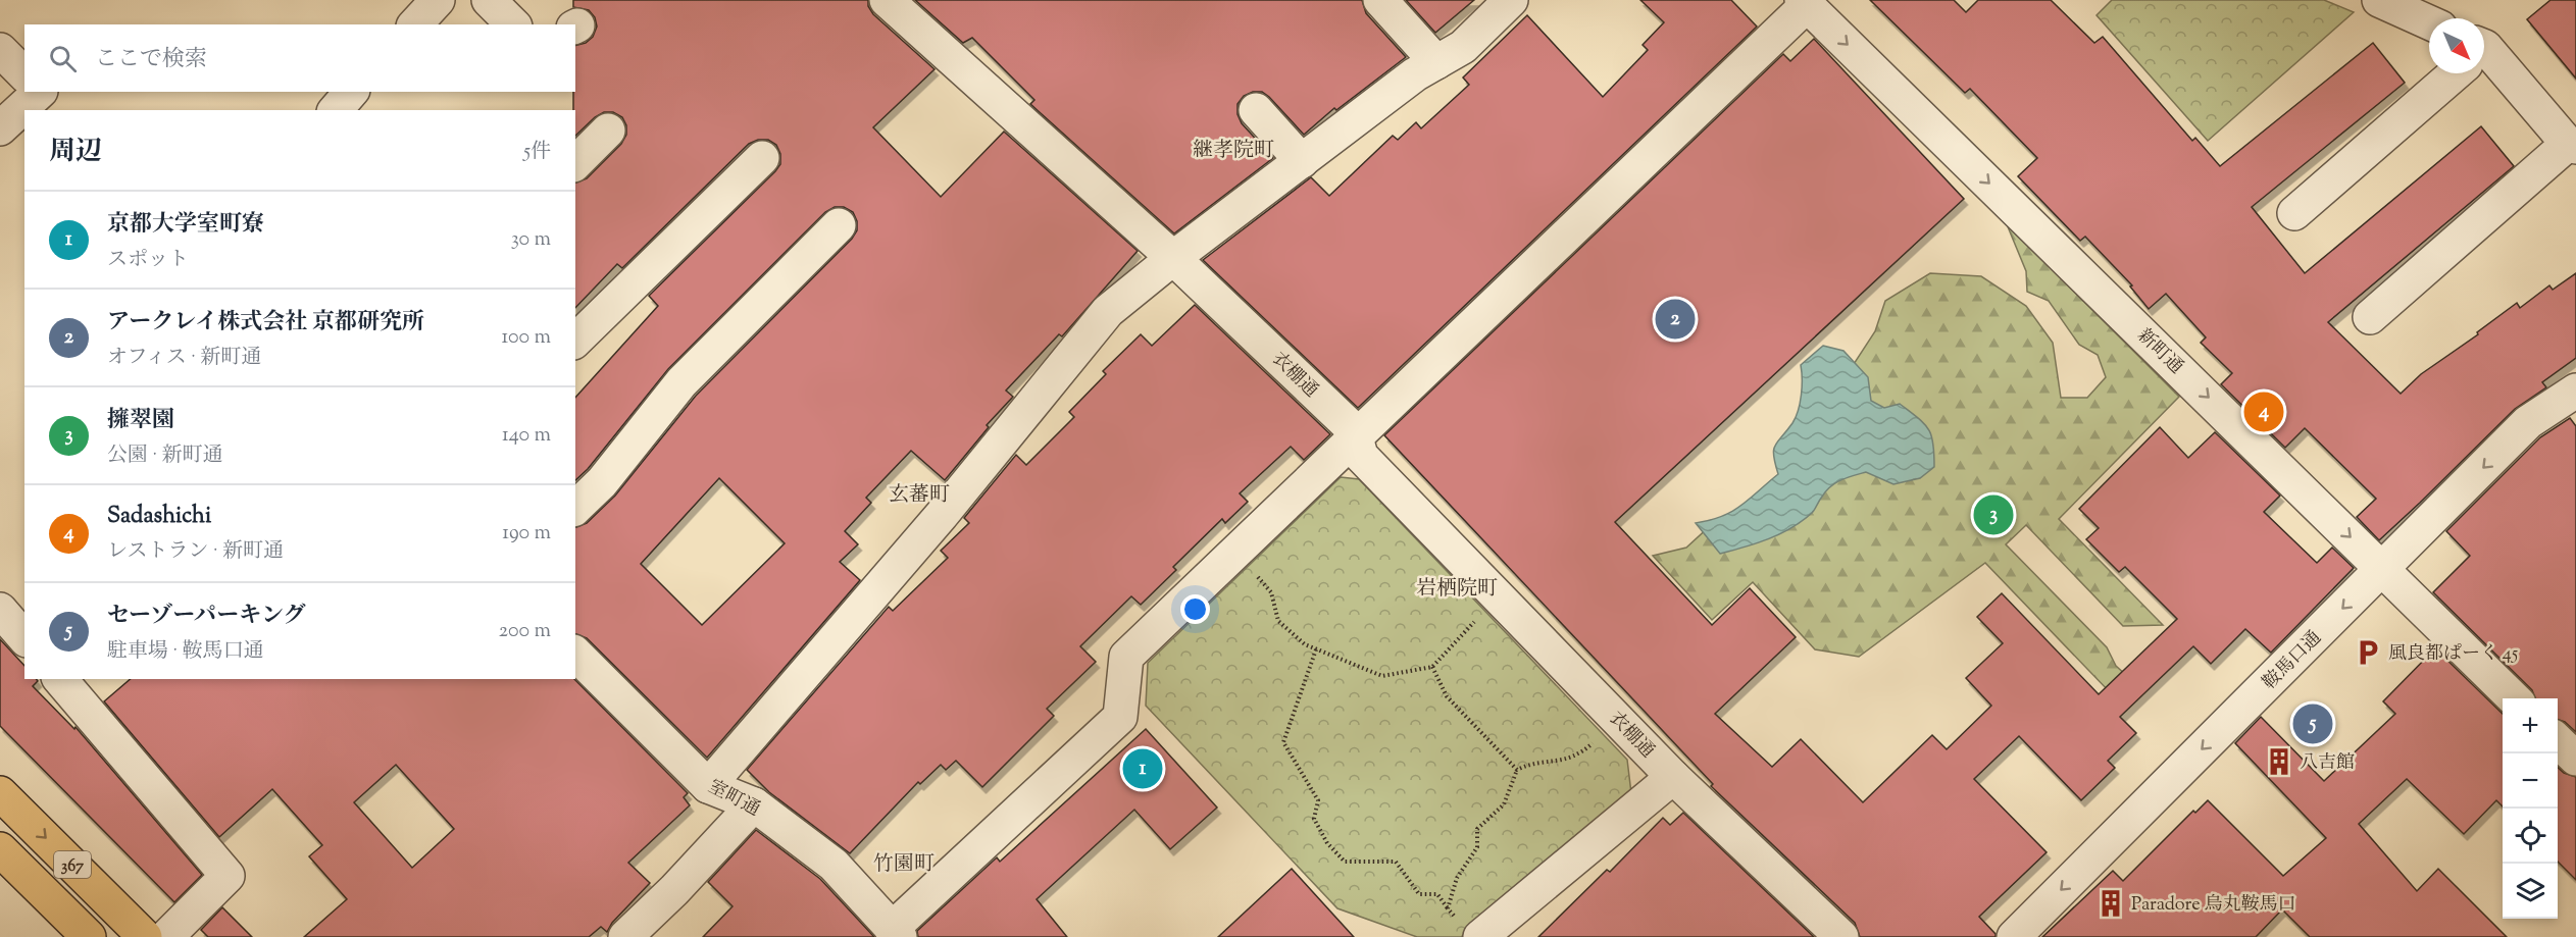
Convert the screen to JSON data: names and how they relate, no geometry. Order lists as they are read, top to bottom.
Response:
{
  "streets": {
    "highway": ["367"],
    "street": [
      "新町通",
      "衣棚通",
      "鞍馬口通",
      "室町通"
    ]
  },
  "crossings": [
    ["新町通", "鞍馬口通"]
  ],
  "one_way": ["新町通", "鞍馬口通"],
  "districts": [
    "継孝院町",
    "玄蕃町",
    "岩栖院町",
    "竹園町"
  ],
  "places": {
    "parking": ["風良都ぱーく 45"],
    "building": ["八吉館", "Paradore 烏丸鞍馬口"]
  },
  "north": "bottom right",
  "page": {
    "search": "ここで検索",
    "heading": ["周辺", "5件"],
    "list": [
      {
        "mark": "1",
        "name": "京都大学室町寮",
        "note": "スポット",
        "value": "30 m"
      },
      {
        "mark": "2",
        "name": "アークレイ株式会社 京都研究所",
        "note": "オフィス · 新町通",
        "value": "100 m"
      },
      {
        "mark": "3",
        "name": "擁翠園",
        "note": "公園 · 新町通",
        "value": "140 m"
      },
      {
        "mark": "4",
        "name": "Sadashichi",
        "note": "レストラン · 新町通",
        "value": "190 m"
      },
      {
        "mark": "5",
        "name": "セーゾーパーキング",
        "note": "駐車場 · 鞍馬口通",
        "value": "200 m"
      }
    ],
    "pins": [
      "2",
      "4",
      "3",
      "5",
      "1"
    ],
    "map_buttons": ["+", "−"]
  }
}
